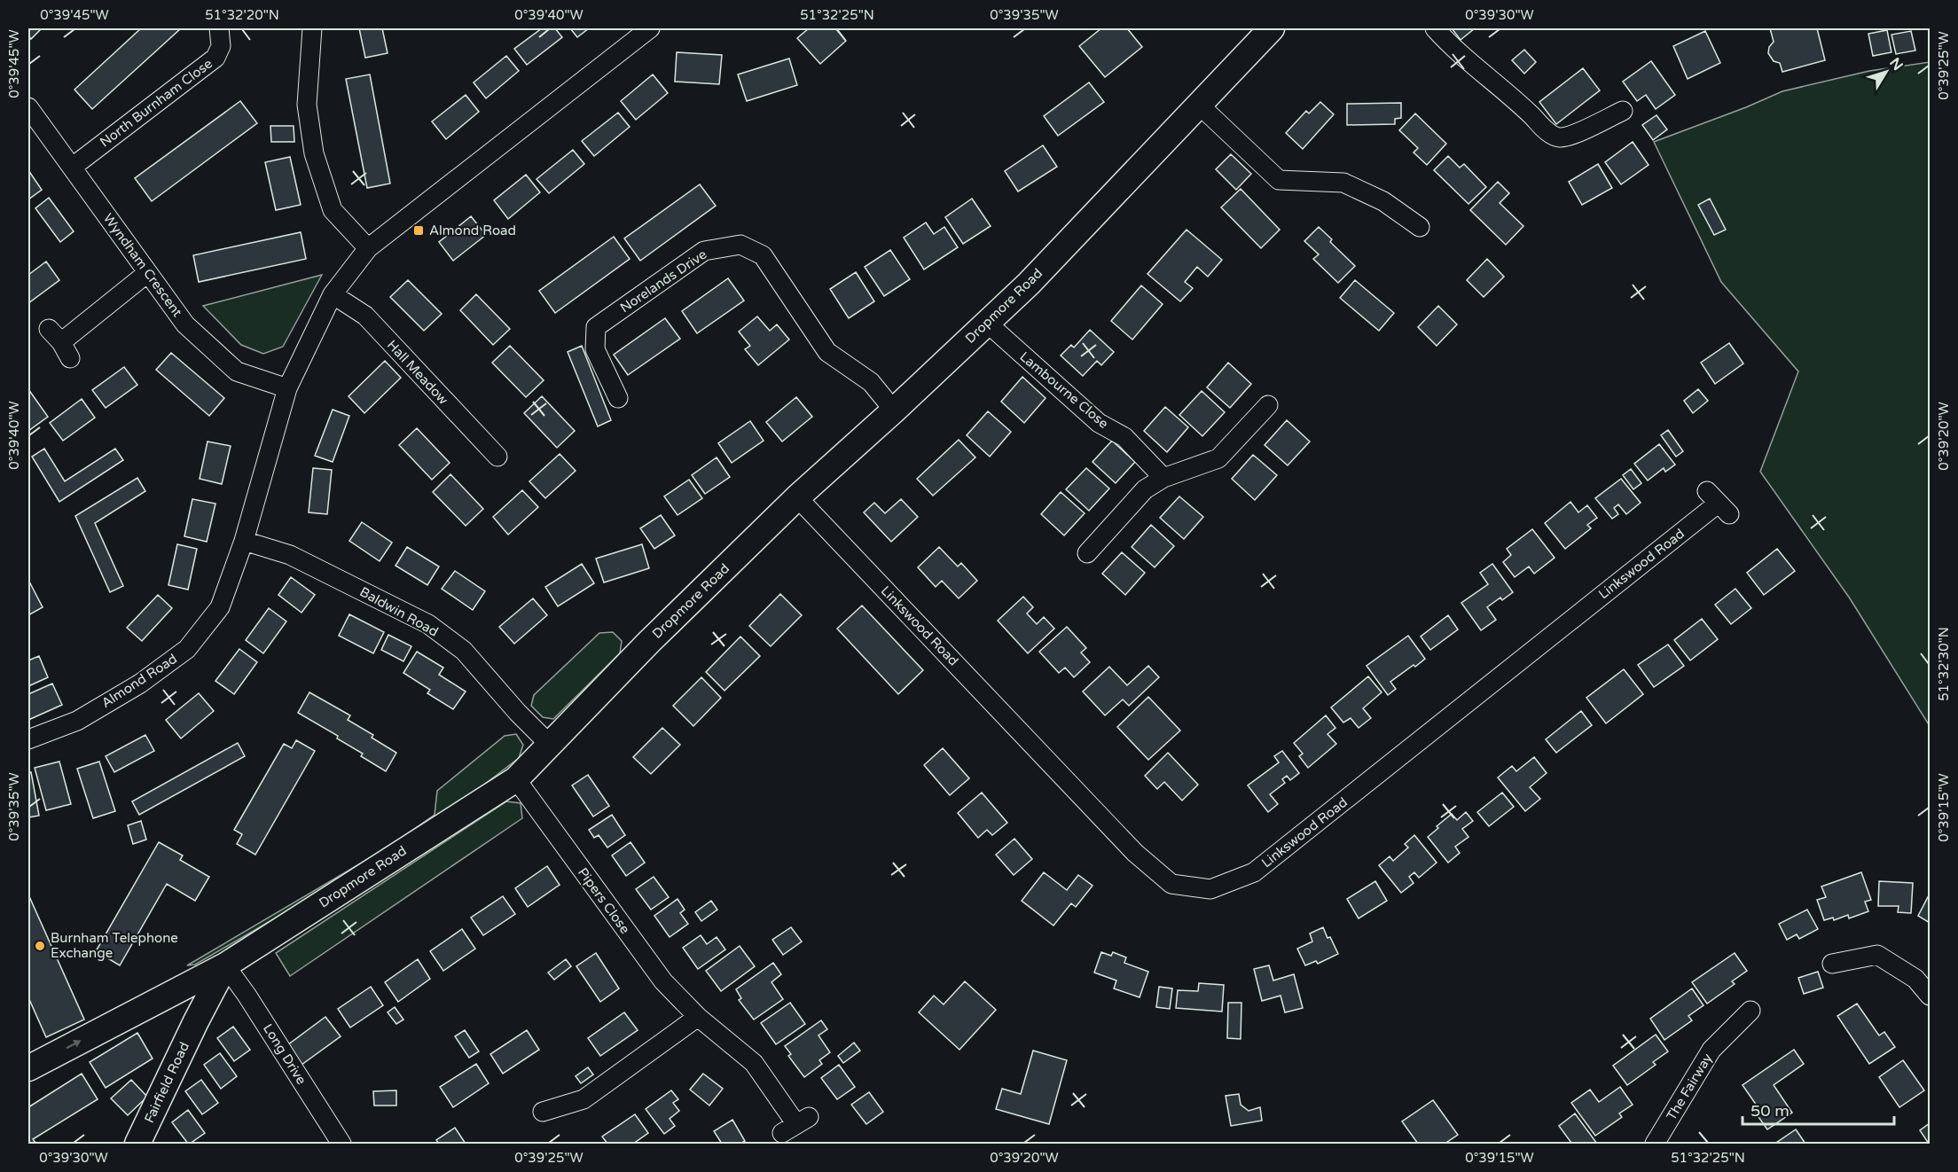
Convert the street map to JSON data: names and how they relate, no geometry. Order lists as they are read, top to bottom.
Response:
{
  "streets": {
    "street": [
      "North Burnham Close",
      "Wyndham Crescent",
      "Norelands Drive",
      "Dropmore Road",
      "Hall Meadow",
      "Lambourne Close",
      "Linkswood Road",
      "Baldwin Road",
      "Almond Road",
      "Pipers Close",
      "Long Drive",
      "Fairfield Road",
      "The Fairway"
    ]
  },
  "crossings": [
    ["North Burnham Close", "Wyndham Crescent"],
    ["Wyndham Crescent", "Almond Road"],
    ["Norelands Drive", "Dropmore Road"],
    ["Dropmore Road", "Lambourne Close"],
    ["Dropmore Road", "Linkswood Road"],
    ["Dropmore Road", "Baldwin Road"],
    ["Dropmore Road", "Pipers Close"],
    ["Dropmore Road", "Long Drive"],
    ["Dropmore Road", "Fairfield Road"],
    ["Hall Meadow", "Almond Road"],
    ["Baldwin Road", "Almond Road"],
    ["Long Drive", "Fairfield Road"]
  ],
  "places": {
    "transit": ["Almond Road"],
    "other": ["Burnham Telephone Exchange"]
  },
  "scale_bar": "50 m",
  "north": "top right",
  "coordinates": [
    "0°39'45\"W",
    "51°32'20\"N",
    "0°39'40\"W",
    "51°32'25\"N",
    "0°39'35\"W",
    "0°39'30\"W",
    "0°39'25\"W",
    "0°39'20\"W",
    "51°32'30\"N",
    "0°39'15\"W"
  ]
}
